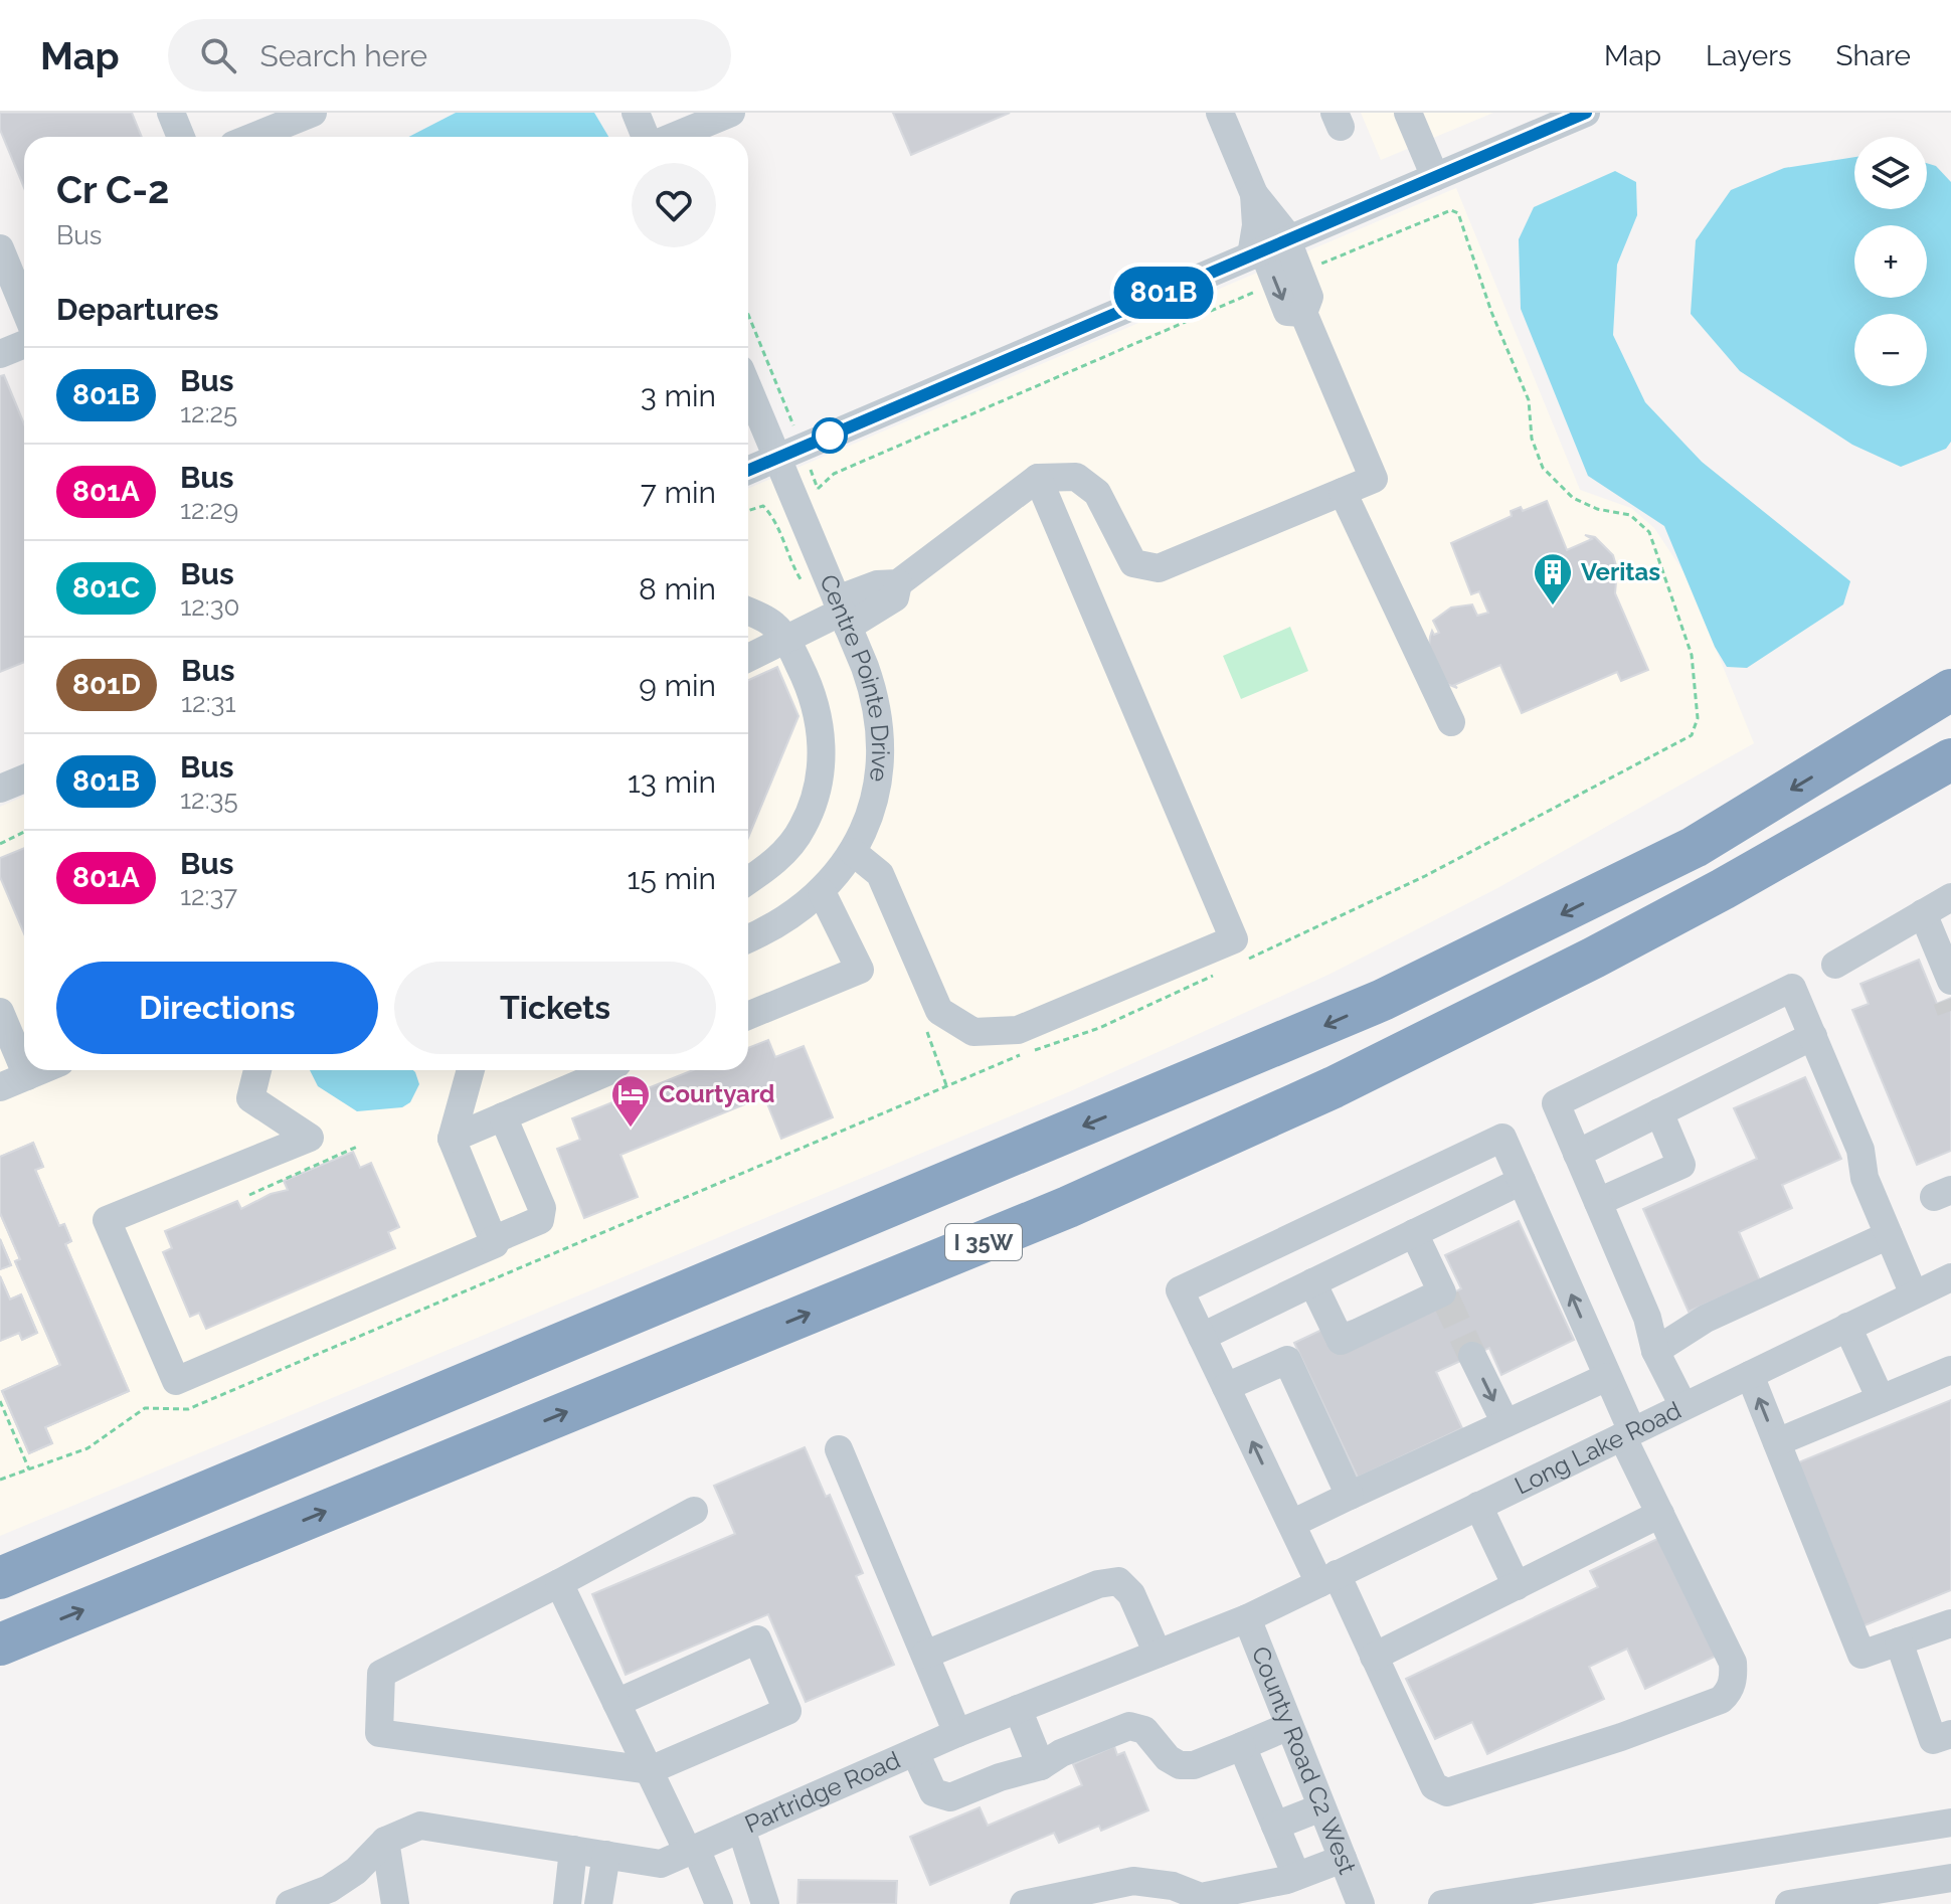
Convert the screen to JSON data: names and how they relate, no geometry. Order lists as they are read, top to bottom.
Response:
{
  "streets": {
    "highway": ["I 35W"],
    "street": [
      "Centre Pointe Drive",
      "Long Lake Road",
      "County Road C2 West",
      "Partridge Road"
    ]
  },
  "crossings": [
    ["Long Lake Road", "County Road C2 West"],
    ["Long Lake Road", "Partridge Road"],
    ["County Road C2 West", "Partridge Road"]
  ],
  "places": {
    "building": ["Veritas"],
    "hotel": ["Courtyard"]
  },
  "lines": ["bus line 801B"],
  "page": {
    "header": "Map",
    "search": "Search here",
    "nav": ["Map", "Layers", "Share"],
    "on_map": "801B",
    "map_buttons": ["+", "−"],
    "heading": [
      ["Cr C-2", "Bus"],
      "Departures"
    ],
    "list": [
      {
        "mark": "801B",
        "name": "Bus",
        "note": "12:25",
        "value": "3 min"
      },
      {
        "mark": "801A",
        "name": "Bus",
        "note": "12:29",
        "value": "7 min"
      },
      {
        "mark": "801C",
        "name": "Bus",
        "note": "12:30",
        "value": "8 min"
      },
      {
        "mark": "801D",
        "name": "Bus",
        "note": "12:31",
        "value": "9 min"
      },
      {
        "mark": "801B",
        "name": "Bus",
        "note": "12:35",
        "value": "13 min"
      },
      {
        "mark": "801A",
        "name": "Bus",
        "note": "12:37",
        "value": "15 min"
      }
    ],
    "buttons": ["Directions", "Tickets"]
  }
}
